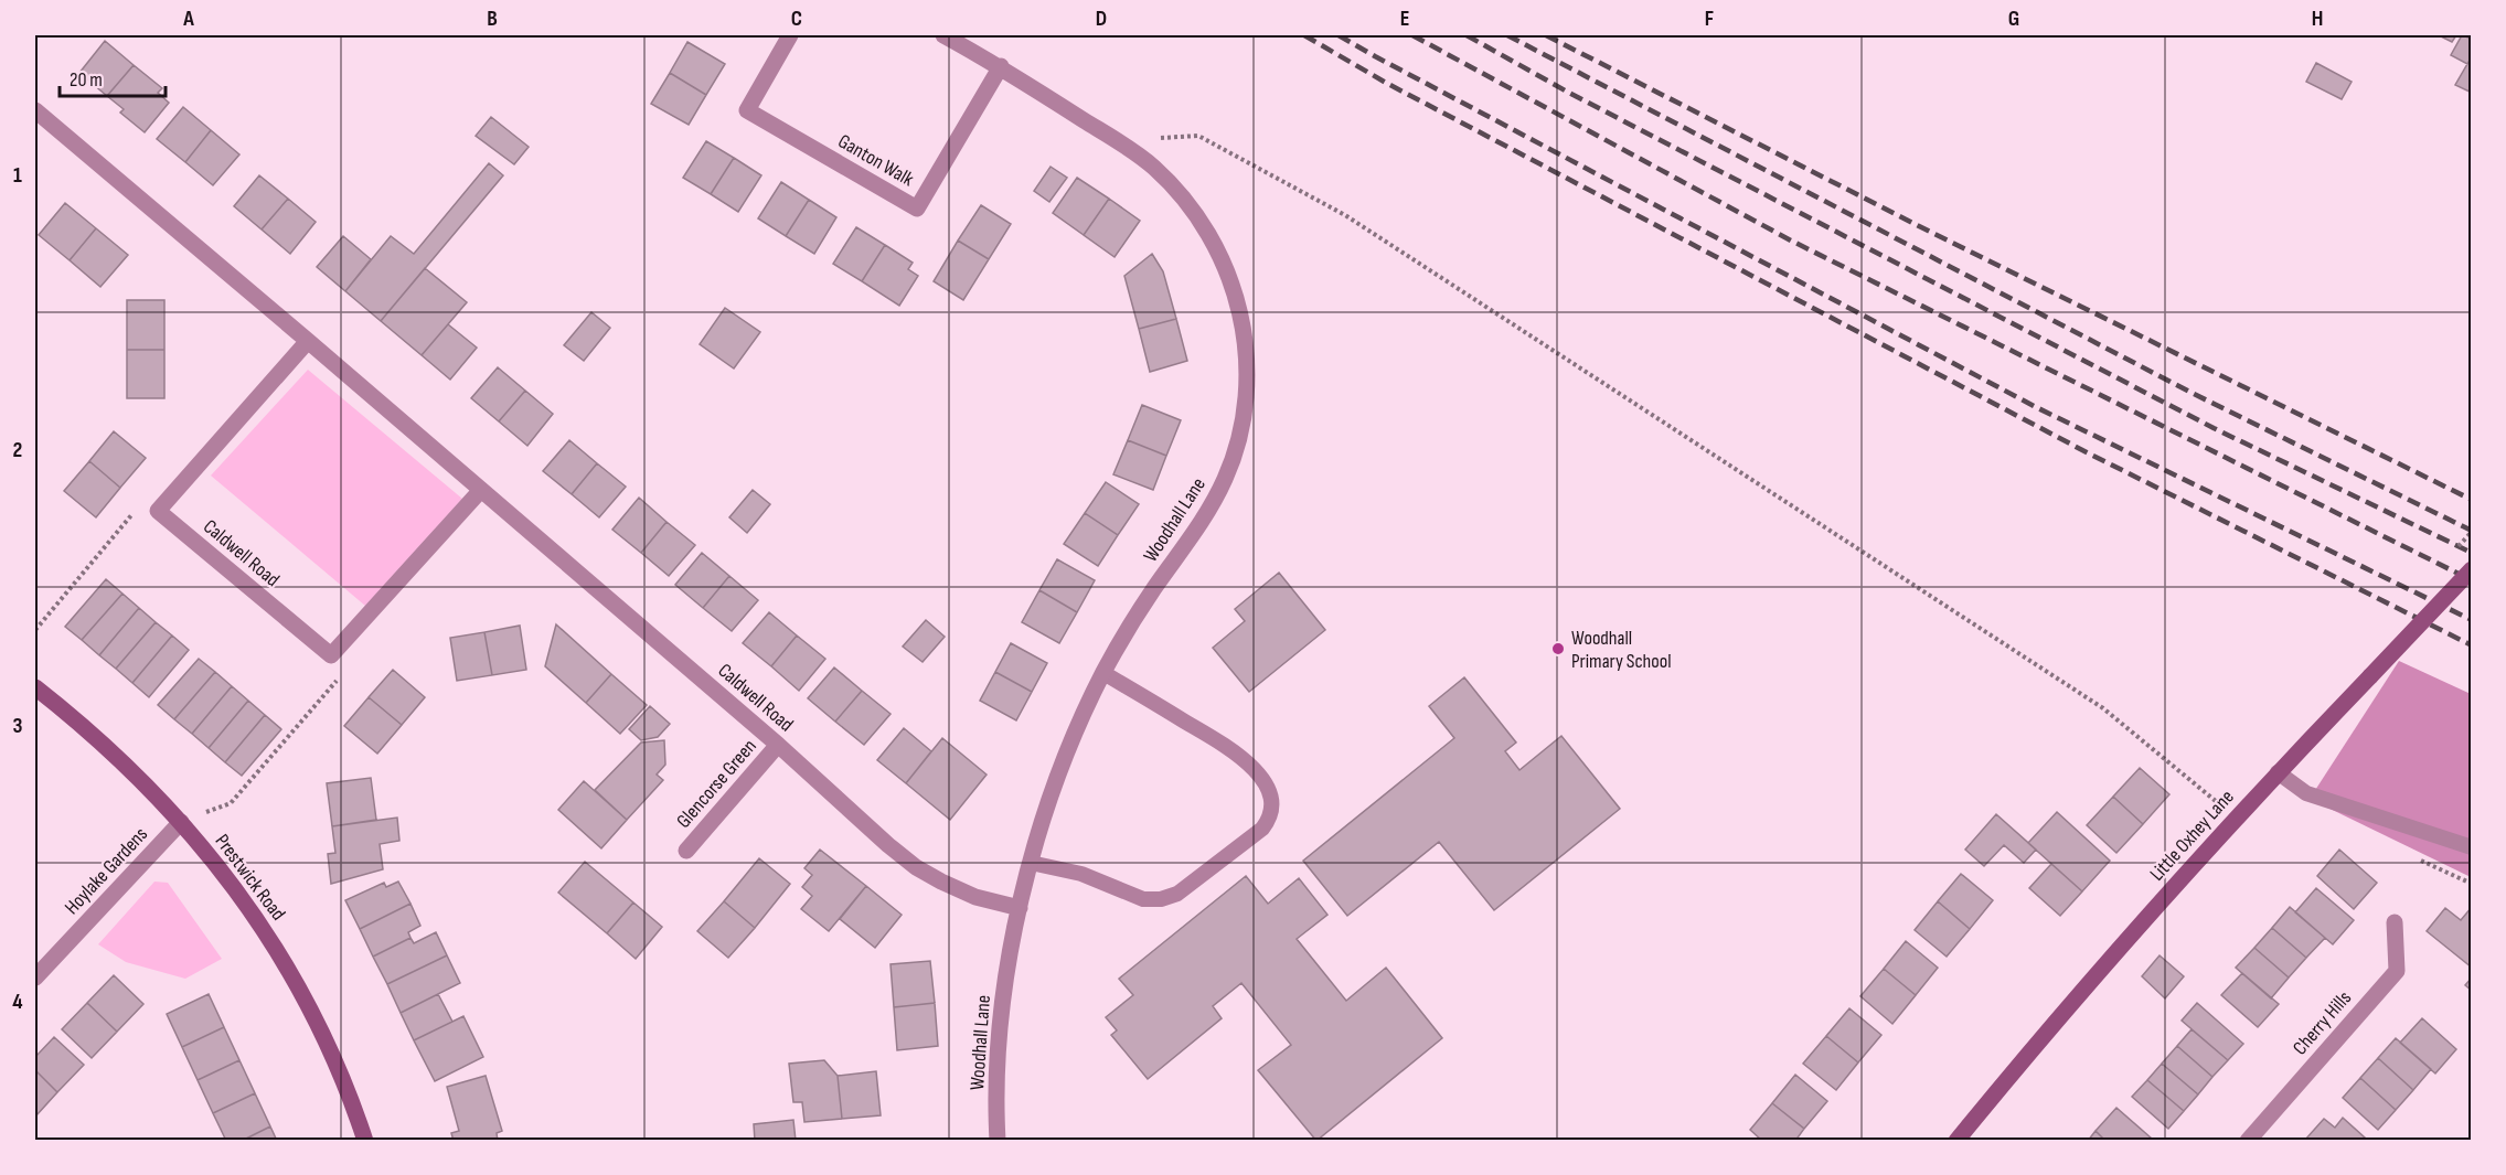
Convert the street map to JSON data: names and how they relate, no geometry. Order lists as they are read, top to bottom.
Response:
{
  "streets": {
    "main road": ["Little Oxhey Lane", "Prestwick Road"],
    "street": [
      "Ganton Walk",
      "Woodhall Lane",
      "Caldwell Road",
      "Glencorse Green",
      "Hoylake Gardens",
      "Cherry Hills"
    ]
  },
  "crossings": [
    ["Ganton Walk", "Woodhall Lane"],
    ["Woodhall Lane", "Caldwell Road"],
    ["Caldwell Road", "Glencorse Green"],
    ["Hoylake Gardens", "Prestwick Road"]
  ],
  "places": ["Woodhall Primary School"],
  "scale_bar": "20 m",
  "grid": {
    "columns": [
      "A",
      "B",
      "C",
      "D",
      "E",
      "F",
      "G",
      "H"
    ],
    "rows": [
      "1",
      "2",
      "3",
      "4"
    ]
  }
}
